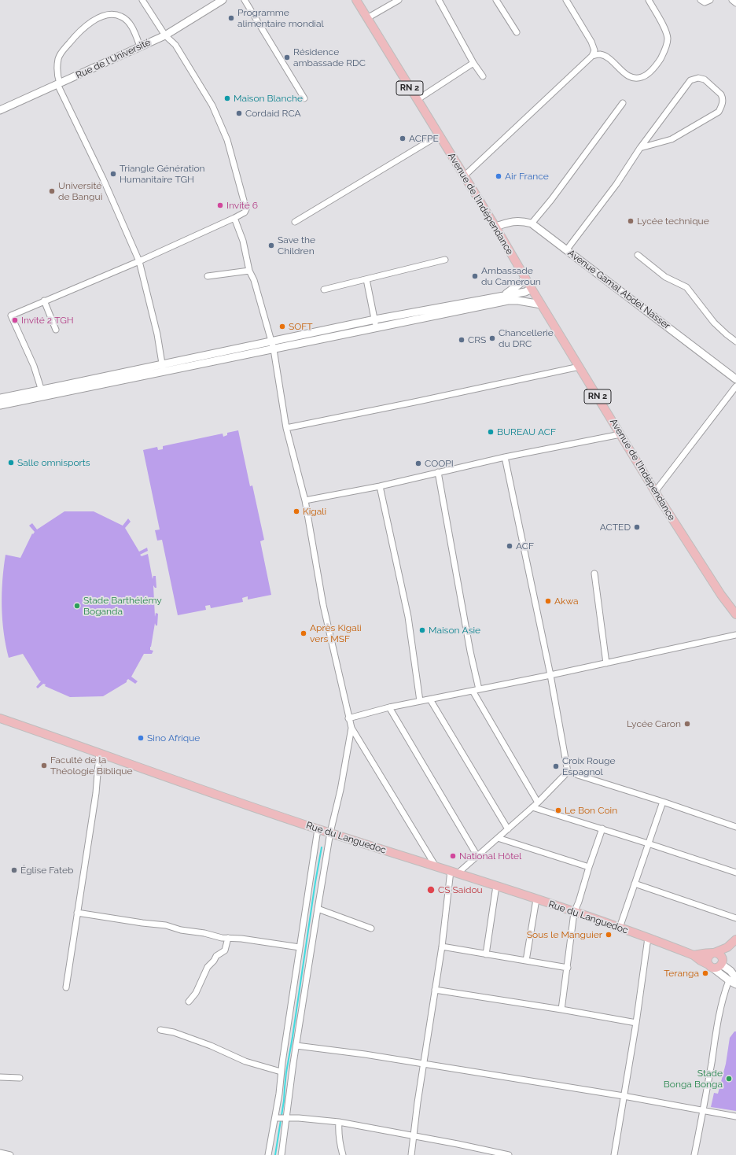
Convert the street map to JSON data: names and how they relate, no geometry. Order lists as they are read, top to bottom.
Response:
{
  "streets": {
    "main road": ["RN 2", "Avenue de l'Indépendance", "Rue du Languedoc"],
    "street": ["Rue de l'Université", "Avenue Gamal Abdel Nasser"]
  },
  "crossings": [
    ["Avenue de l'Indépendance", "Avenue Gamal Abdel Nasser"]
  ],
  "places": [
    "Programme alimentaire mondial",
    "Résidence ambassade RDC",
    "Maison Blanche",
    "Cordaid RCA",
    "ACFPE",
    "Triangle Génération Humanitaire TGH",
    "Air France",
    "Université de Bangui",
    "Invité 6",
    "Lycée technique",
    "Save the Children",
    "Ambassade du Cameroun",
    "Invité 2 TGH",
    "SOFT",
    "Chancellerie du DRC",
    "CRS",
    "BUREAU ACF",
    "Salle omnisports",
    "COOPI",
    "Kigali",
    "ACTED",
    "ACF",
    "Akwa",
    "Stade Barthélémy Boganda",
    "Maison Asie",
    "Après Kigali vers MSF",
    "Lycée Caron",
    "Sino Afrique",
    "Faculté de la Théologie Biblique",
    "Croix Rouge Espagnol",
    "Le Bon Coin",
    "National Hôtel",
    "Église Fateb",
    "CS Saidou",
    "Sous le Manguier",
    "Teranga",
    "Stade Bonga Bonga"
  ]
}
